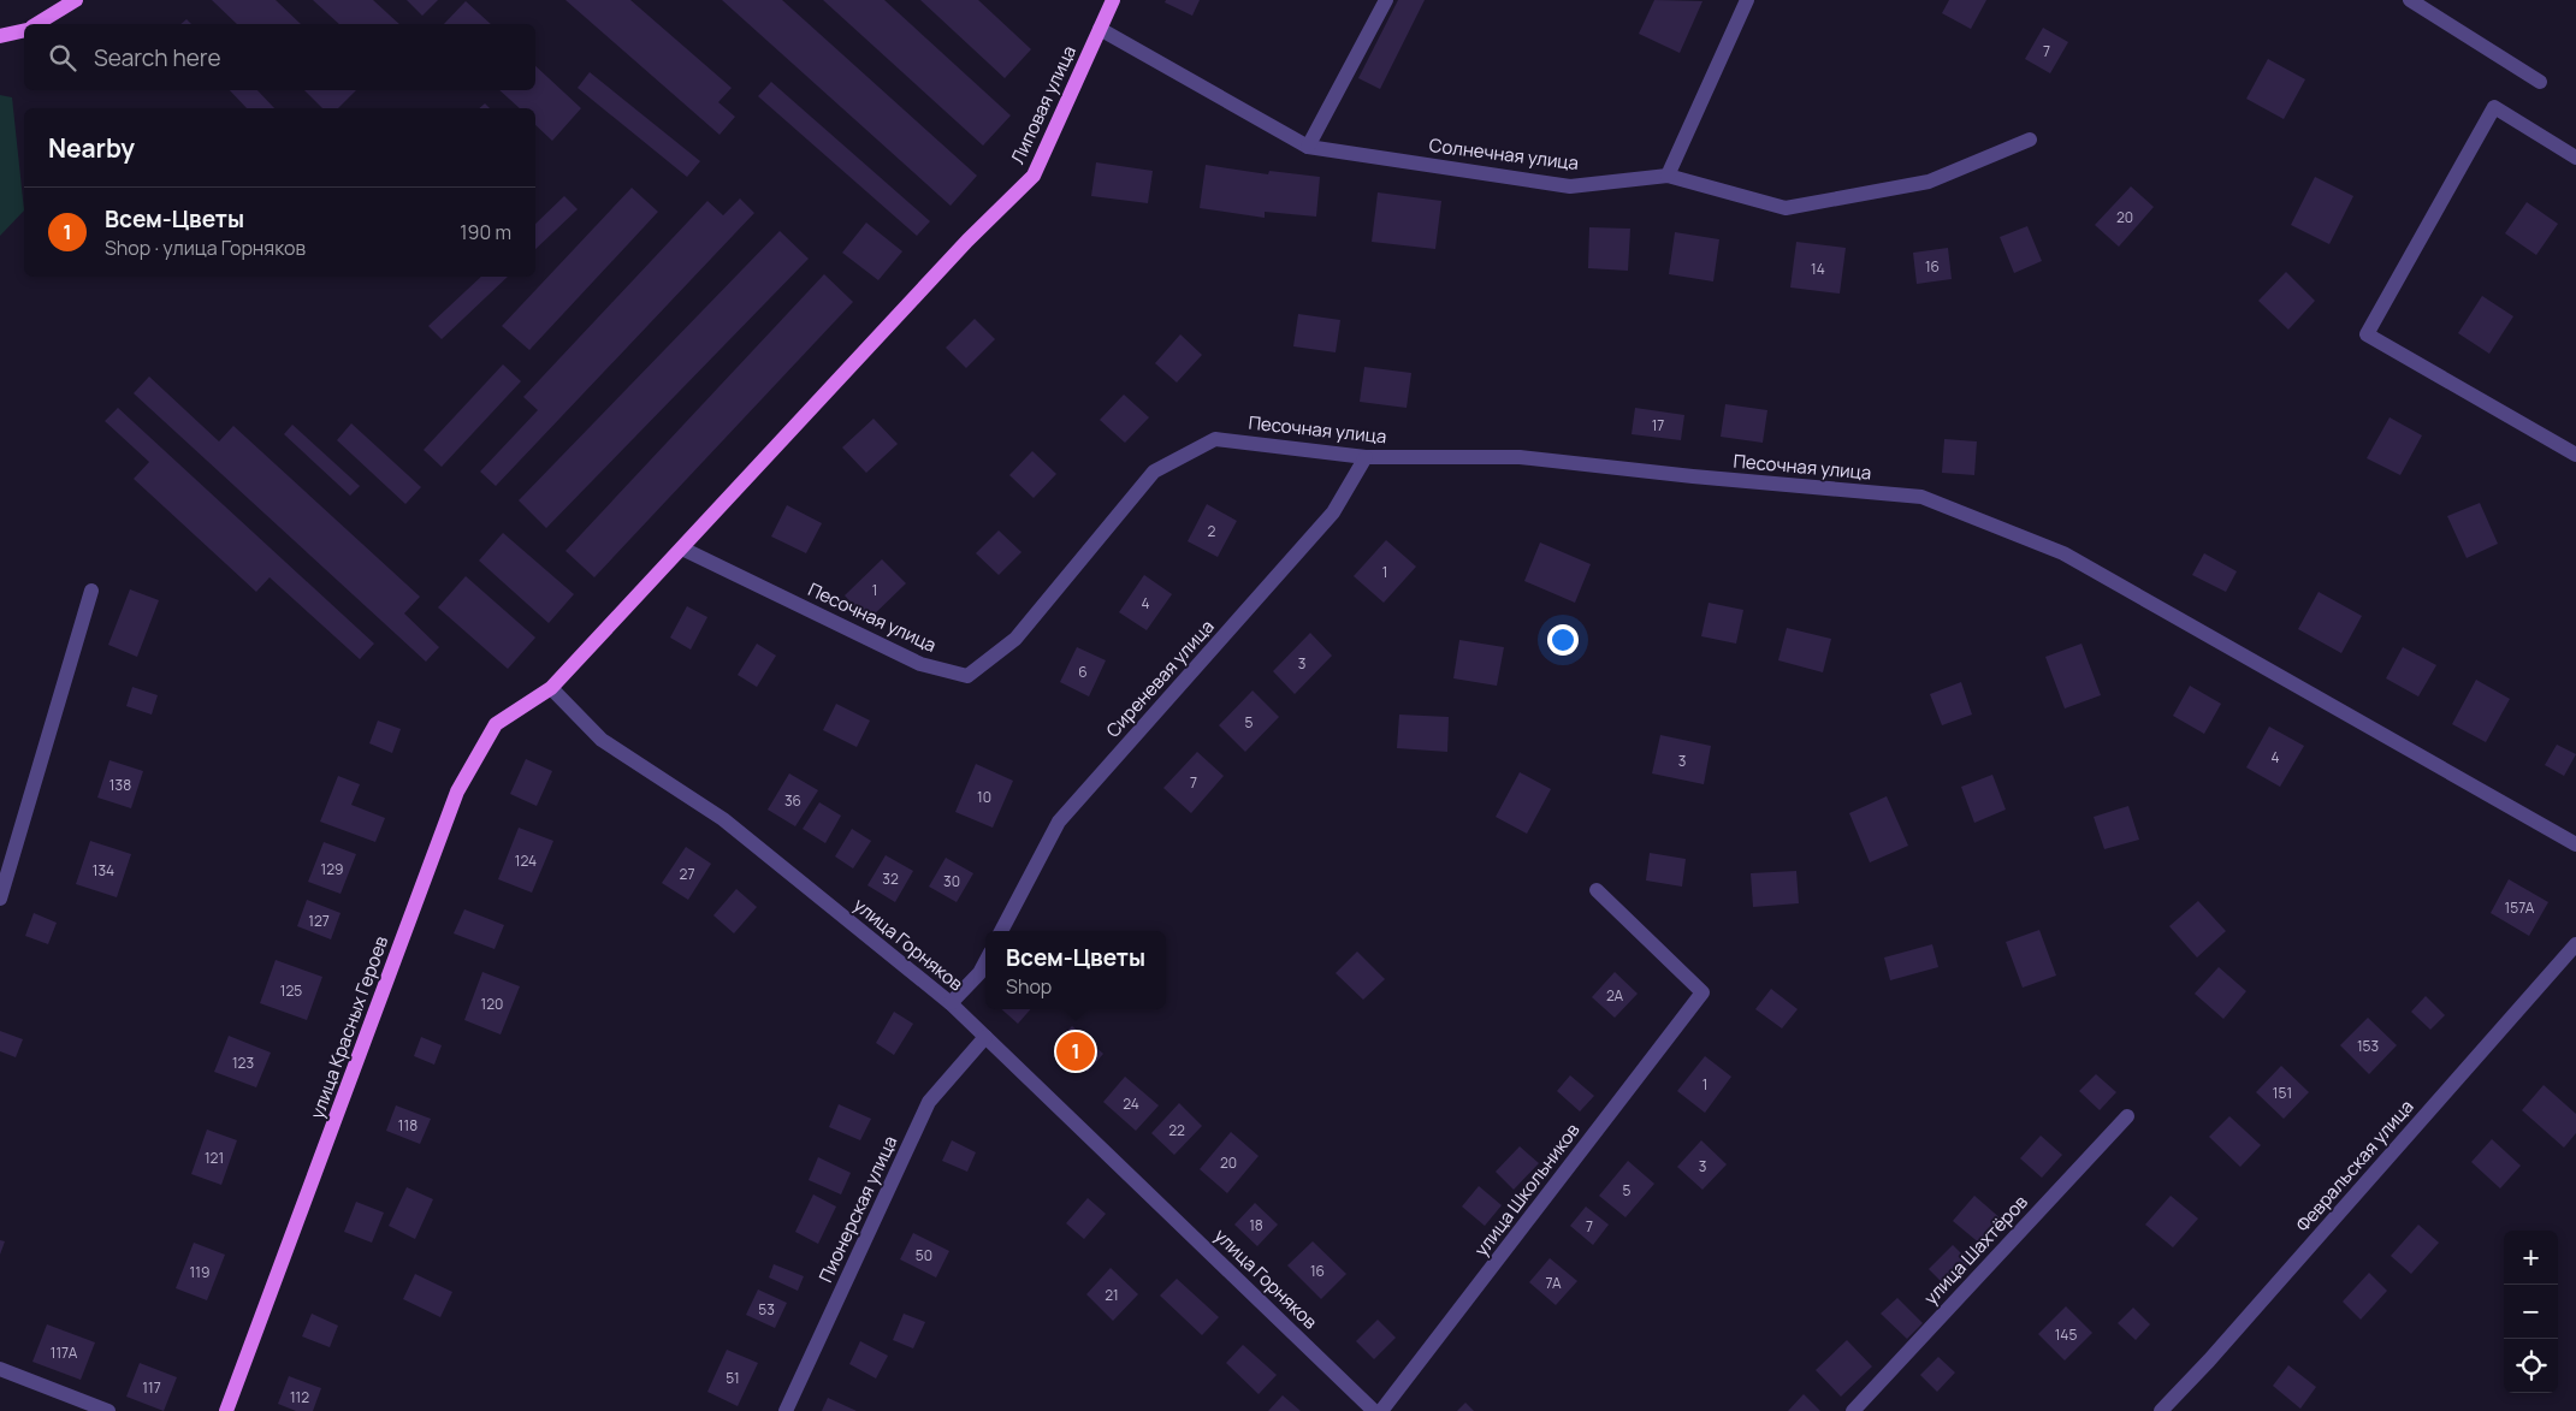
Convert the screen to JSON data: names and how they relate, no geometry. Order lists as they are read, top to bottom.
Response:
{
  "streets": {
    "main road": ["Липовая улица", "улица Красных Героев"],
    "street": [
      "Солнечная улица",
      "Песочная улица",
      "Сиреневая улица",
      "улица Горняков",
      "Февральская улица",
      "улица Школьников",
      "Пионерская улица",
      "улица Шахтёров"
    ]
  },
  "crossings": [
    ["Липовая улица", "Солнечная улица"],
    ["Липовая улица", "Песочная улица"],
    ["Липовая улица", "улица Красных Героев"],
    ["Песочная улица", "Сиреневая улица"],
    ["Песочная улица", "улица Красных Героев"],
    ["улица Горняков", "улица Красных Героев"],
    ["улица Горняков", "Пионерская улица"]
  ],
  "house_numbers": [
    "7",
    "20",
    "16",
    "14",
    "17",
    "2",
    "1",
    "1",
    "4",
    "3",
    "6",
    "5",
    "4",
    "3",
    "7",
    "138",
    "10",
    "36",
    "124",
    "129",
    "134",
    "27",
    "32",
    "30",
    "157А",
    "127",
    "125",
    "2А",
    "120",
    "153",
    "123",
    "1",
    "151",
    "24",
    "118",
    "22",
    "121",
    "20",
    "3",
    "5",
    "18",
    "7",
    "50",
    "16",
    "119",
    "7А",
    "21",
    "53",
    "145",
    "117А",
    "51",
    "117",
    "112"
  ],
  "page": {
    "search": "Search here",
    "heading": "Nearby",
    "list": [
      {
        "mark": "1",
        "name": "Всем-Цветы",
        "note": "Shop · улица Горняков",
        "value": "190 m"
      }
    ],
    "popup": ["Всем-Цветы", "Shop"],
    "pins": "1",
    "map_buttons": ["+", "−"]
  }
}
